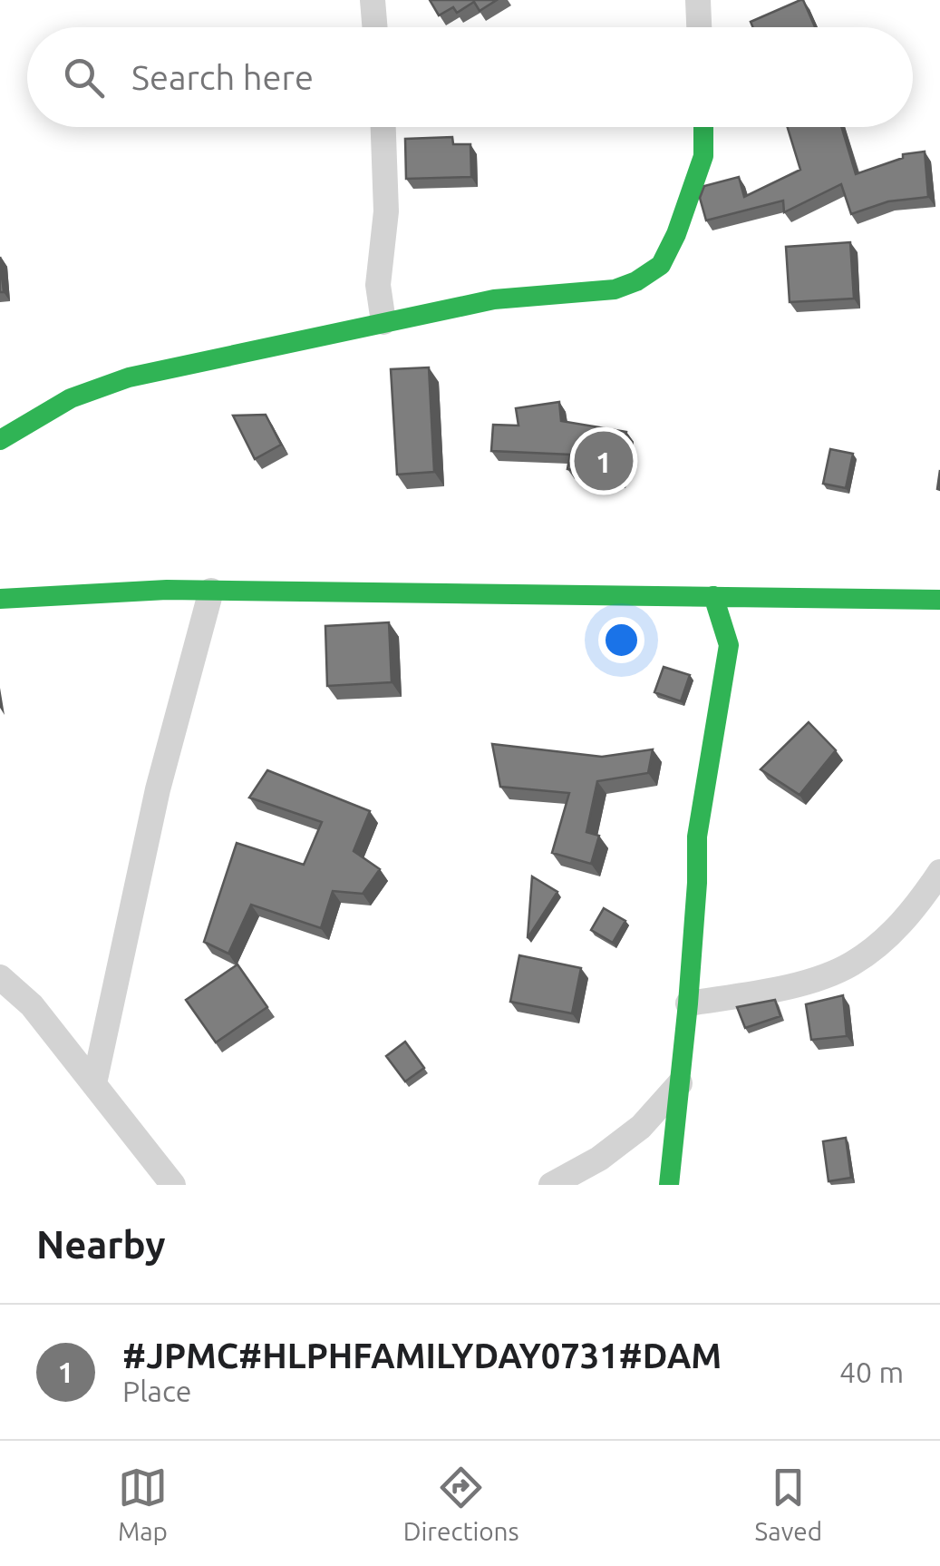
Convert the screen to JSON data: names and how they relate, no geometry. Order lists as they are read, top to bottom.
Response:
{
  "page": {
    "search": "Search here",
    "pins": "1",
    "heading": "Nearby",
    "list": [
      {
        "mark": "1",
        "name": "#JPMC#HLPHFAMILYDAY0731#DAM",
        "note": "Place",
        "value": "40 m"
      }
    ],
    "nav": ["Map", "Directions", "Saved"]
  }
}
